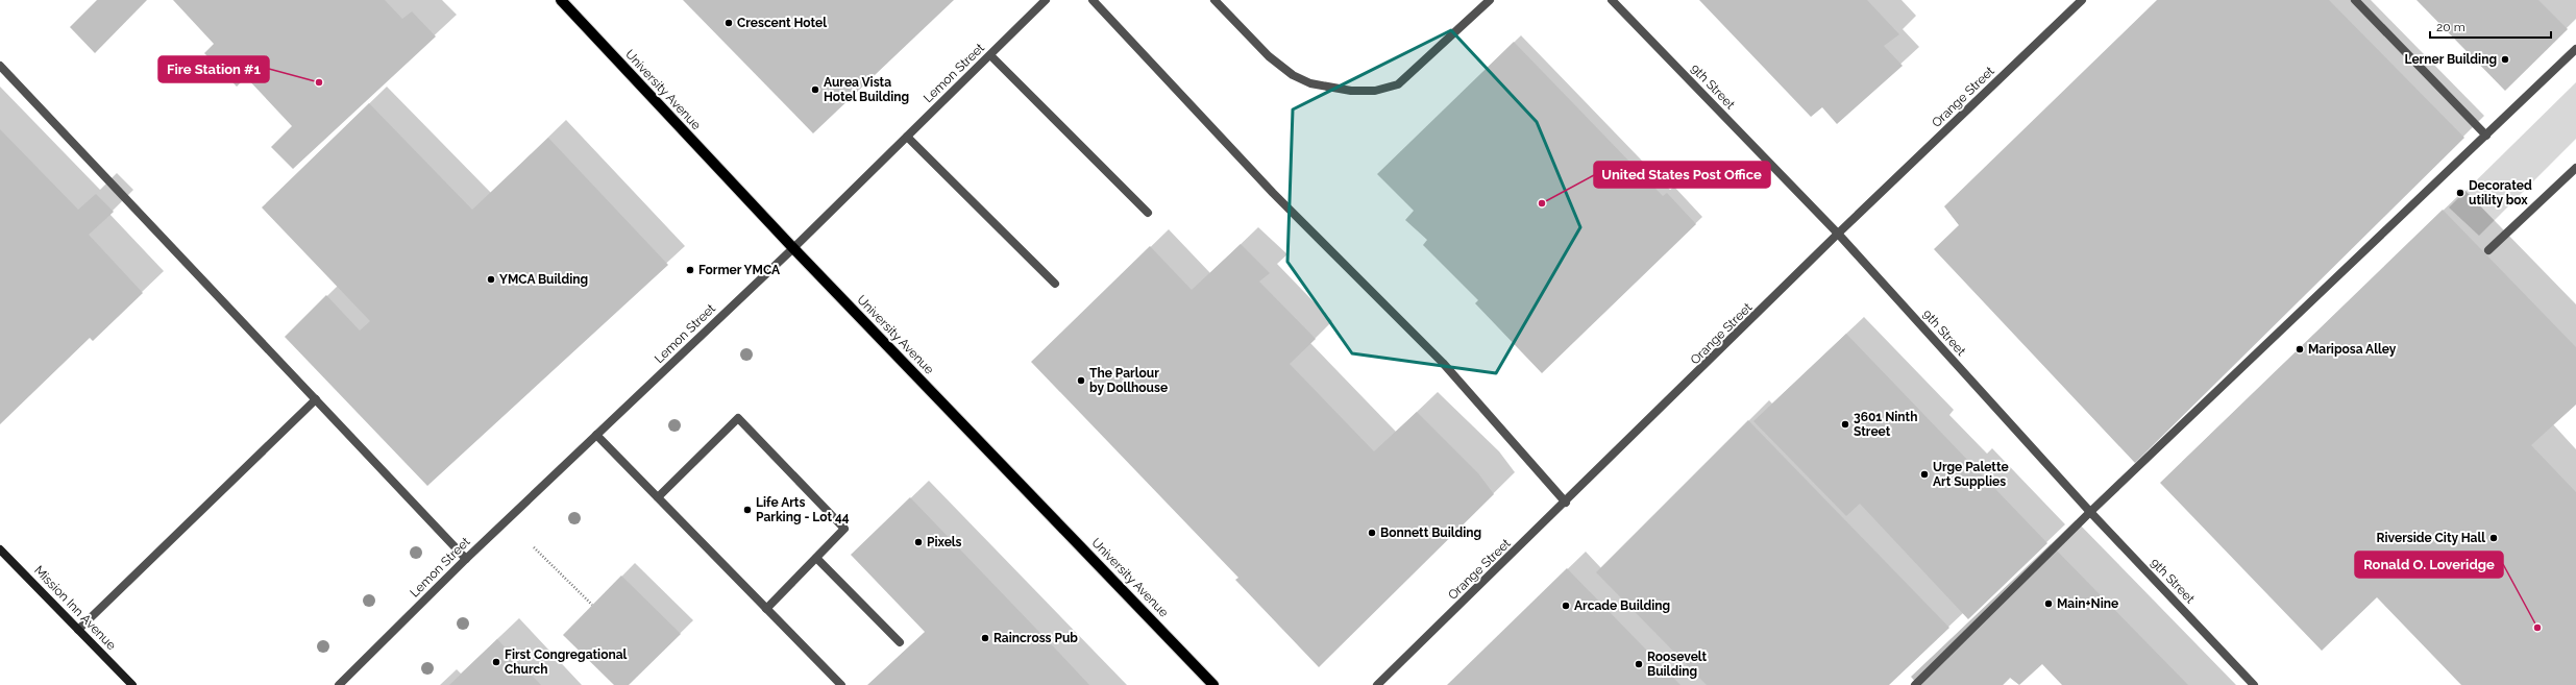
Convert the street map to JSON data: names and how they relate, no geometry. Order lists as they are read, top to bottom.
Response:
{
  "streets": {
    "main road": ["University Avenue", "Mission Inn Avenue"],
    "street": ["Lemon Street", "9th Street", "Orange Street"]
  },
  "crossings": [
    ["Lemon Street", "University Avenue"],
    ["9th Street", "Orange Street"]
  ],
  "places": [
    "Crescent Hotel",
    "Lerner Building",
    "Fire Station #1",
    "Aurea Vista Hotel Building",
    "Decorated utility box",
    "United States Post Office",
    "Former YMCA",
    "YMCA Building",
    "Mariposa Alley",
    "The Parlour by Dollhouse",
    "3601 Ninth Street",
    "Urge Palette Art Supplies",
    "Life Arts Parking - Lot 44",
    "Bonnett Building",
    "Riverside City Hall",
    "Pixels",
    "Main+Nine",
    "Arcade Building",
    "Ronald O. Loveridge",
    "Raincross Pub",
    "First Congregational Church",
    "Roosevelt Building"
  ],
  "scale_bar": "20 m"
}
